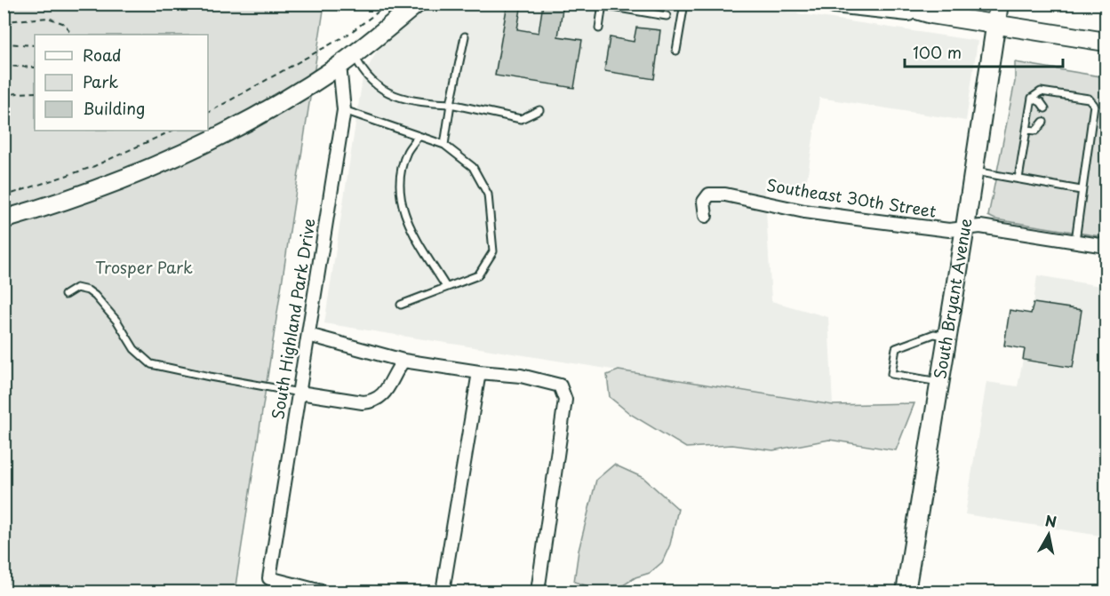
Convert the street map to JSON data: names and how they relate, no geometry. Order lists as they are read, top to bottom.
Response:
{
  "streets": {
    "street": ["Southeast 30th Street", "South Bryant Avenue", "South Highland Park Drive"]
  },
  "crossings": [
    ["Southeast 30th Street", "South Bryant Avenue"]
  ],
  "parks": ["Trosper Park"],
  "legend": ["Road", "Park", "Building"],
  "scale_bar": "100 m",
  "north": "top"
}
